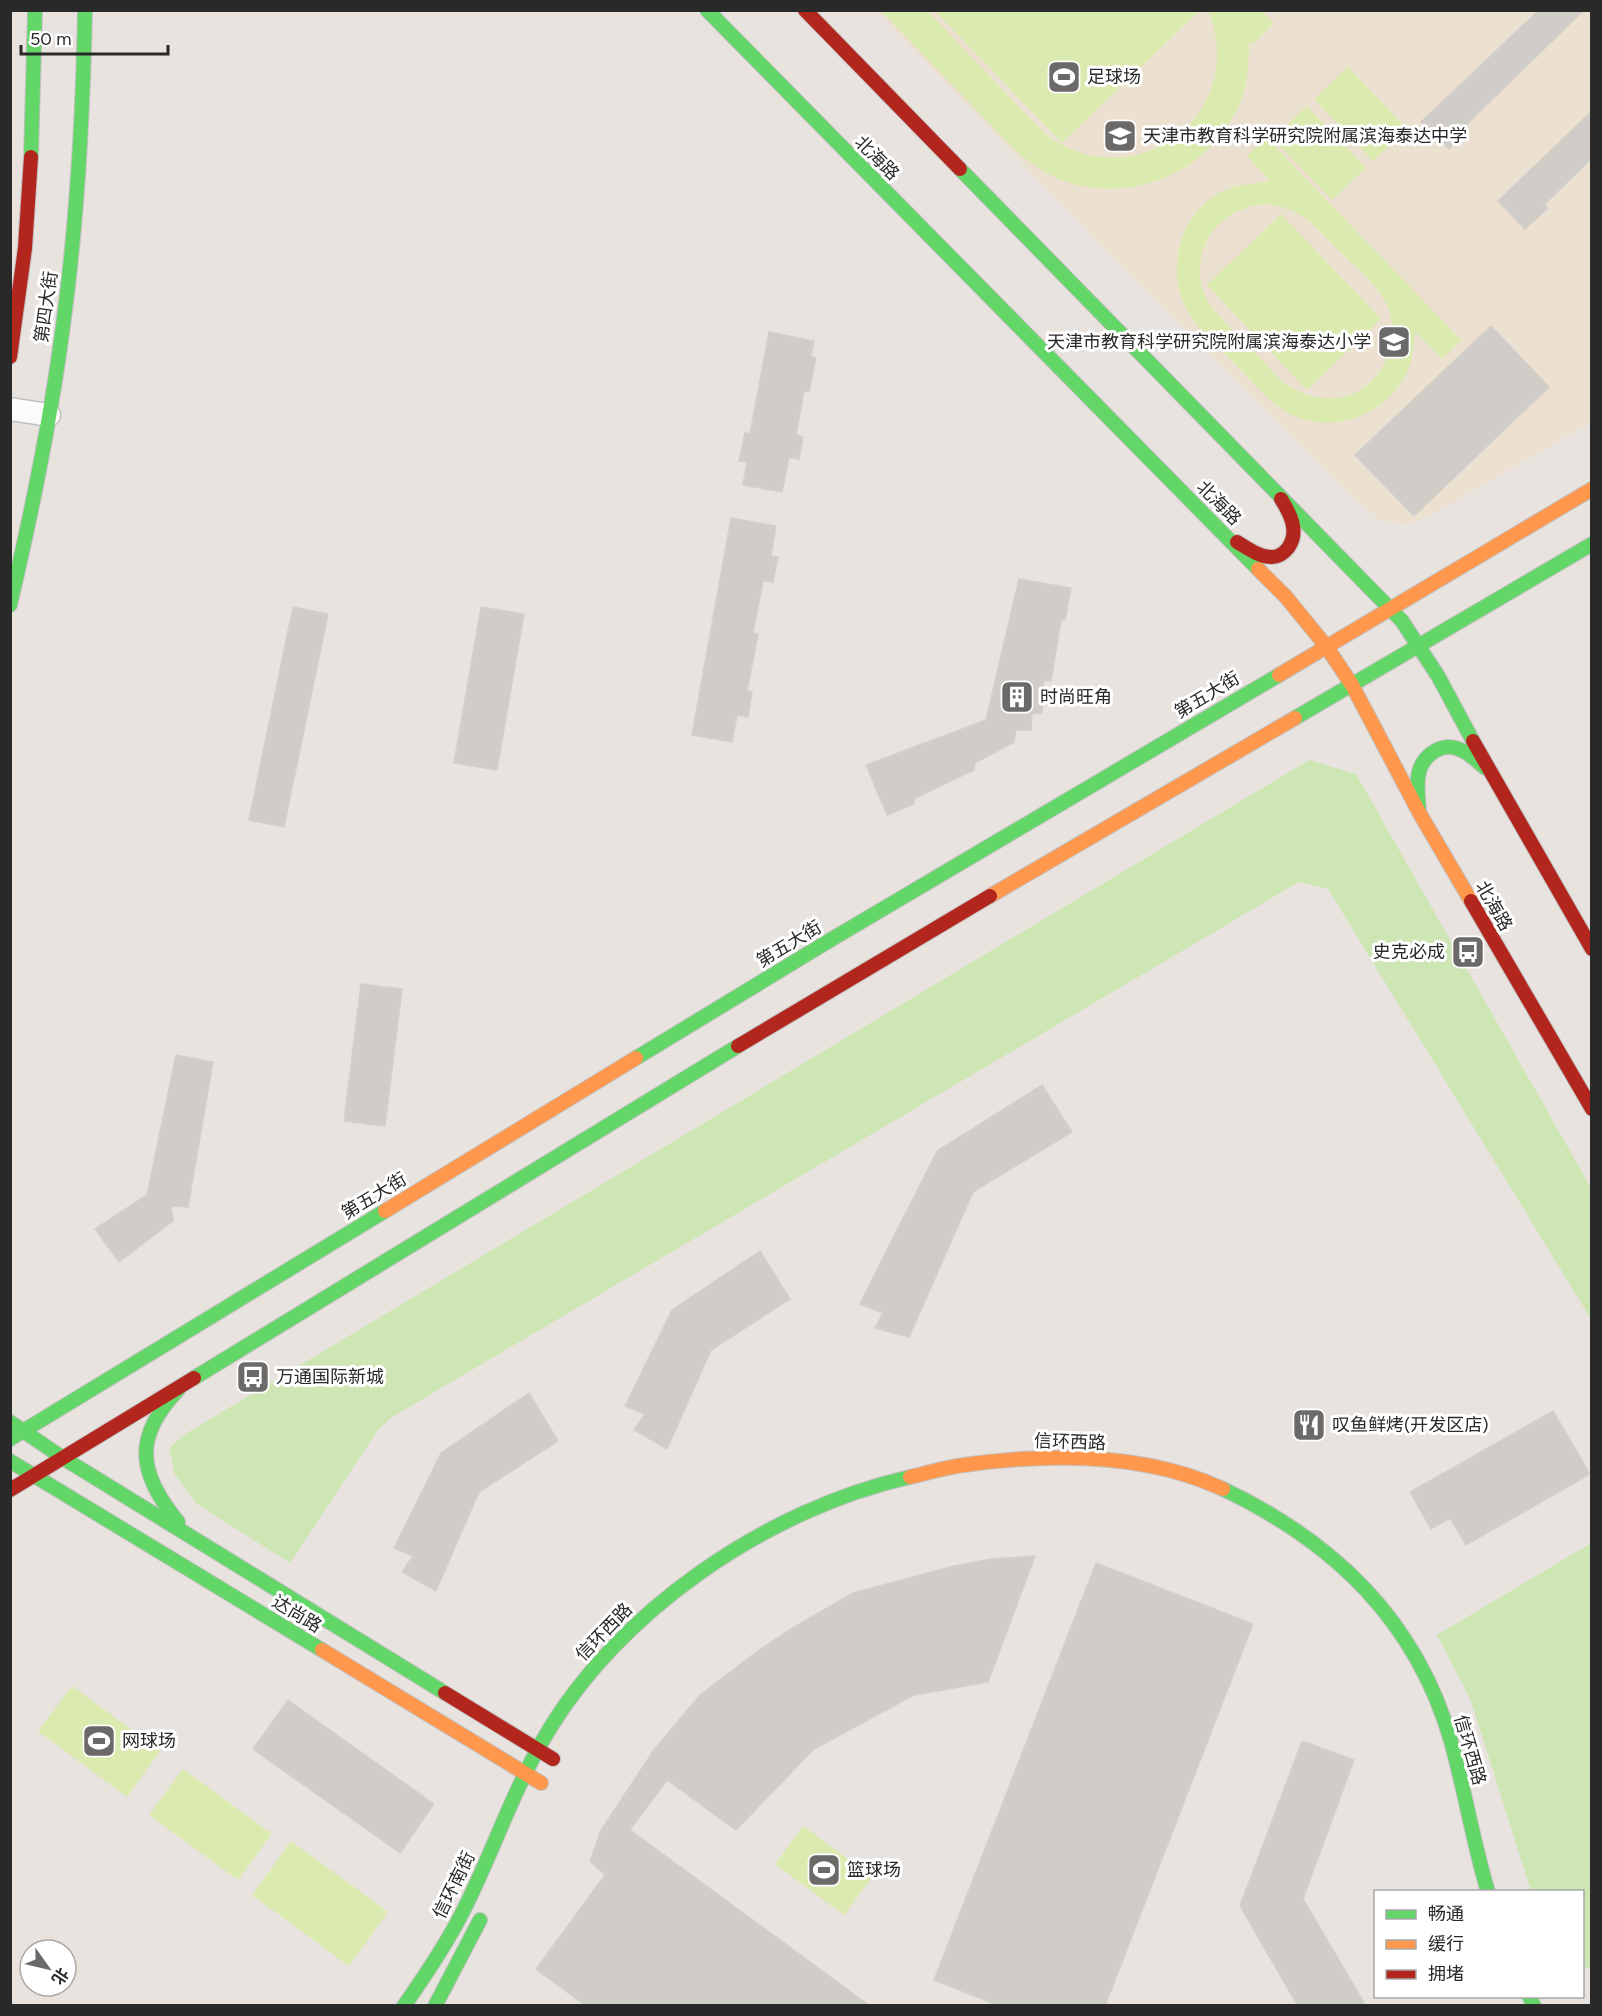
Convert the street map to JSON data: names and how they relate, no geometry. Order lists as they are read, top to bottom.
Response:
{
  "streets": {
    "main road": [
      "北海路",
      "第四大街",
      "第五大街",
      "信环西路",
      "达尚路",
      "信环南街"
    ]
  },
  "crossings": [
    ["北海路", "第五大街"],
    ["信环西路", "达尚路"],
    ["信环西路", "信环南街"],
    ["达尚路", "信环南街"]
  ],
  "places": {
    "sports": ["足球场", "网球场", "篮球场"],
    "school or university": ["天津市教育科学研究院附属滨海泰达中学", "天津市教育科学研究院附属滨海泰达小学"],
    "building": ["时尚旺角"],
    "bus stop": ["史克必成", "万通国际新城"],
    "restaurant": ["叹鱼鲜烤(开发区店)"]
  },
  "legend": ["畅通", "缓行", "拥堵"],
  "scale_bar": "50 m",
  "north": "bottom right"
}
